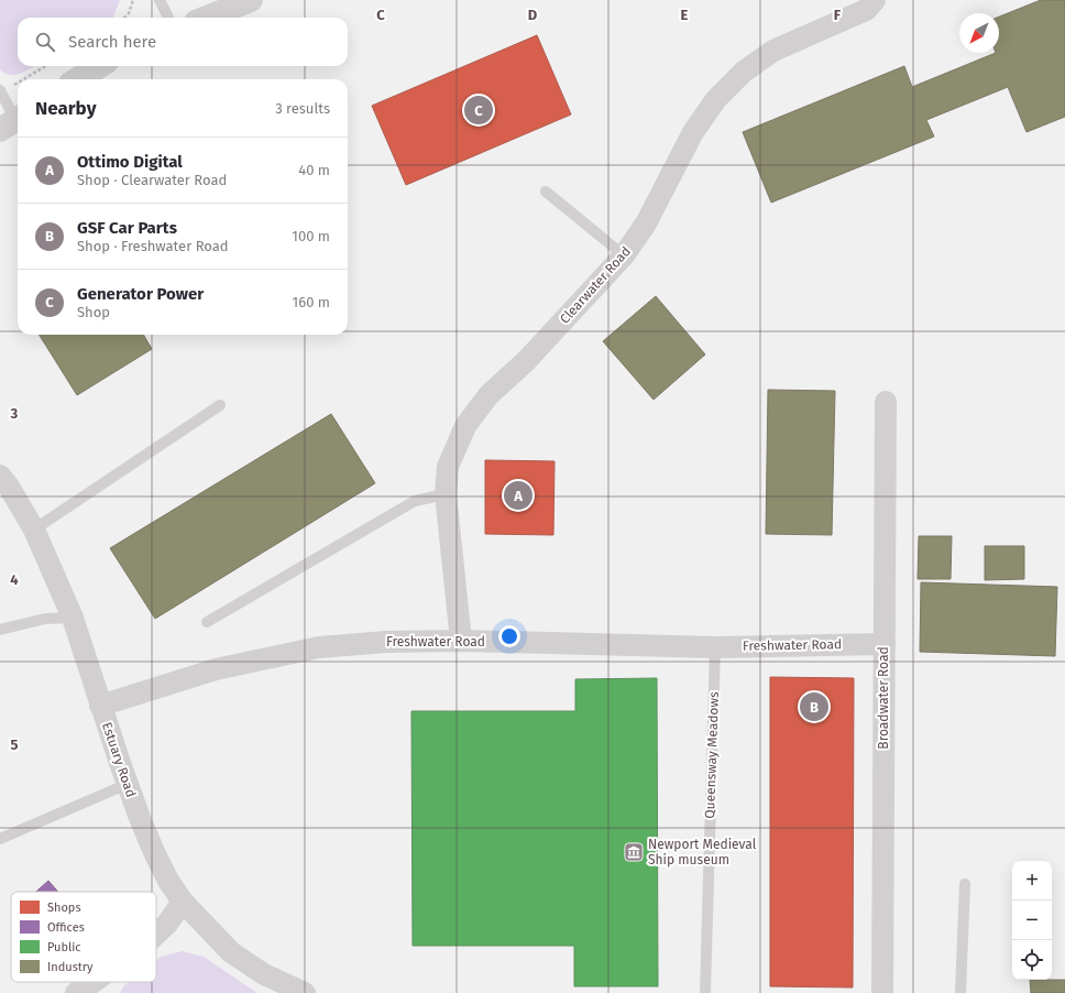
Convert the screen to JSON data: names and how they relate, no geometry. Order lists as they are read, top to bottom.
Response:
{
  "streets": {
    "street": [
      "Clearwater Road",
      "Freshwater Road",
      "Broadwater Road",
      "Estuary Road"
    ],
    "lane": ["Queensway Meadows"]
  },
  "crossings": [
    ["Clearwater Road", "Freshwater Road"],
    ["Freshwater Road", "Broadwater Road"],
    ["Freshwater Road", "Queensway Meadows"],
    ["Freshwater Road", "Estuary Road"]
  ],
  "places": {
    "museum": ["Newport Medieval Ship museum"]
  },
  "legend": [
    "Shops",
    "Offices",
    "Public",
    "Industry"
  ],
  "north": "bottom left",
  "page": {
    "search": "Search here",
    "heading": ["Nearby", "3 results"],
    "pins": ["C", "A", "B"],
    "list": [
      {
        "mark": "A",
        "name": "Ottimo Digital",
        "note": "Shop · Clearwater Road",
        "value": "40 m"
      },
      {
        "mark": "B",
        "name": "GSF Car Parts",
        "note": "Shop · Freshwater Road",
        "value": "100 m"
      },
      {
        "mark": "C",
        "name": "Generator Power",
        "note": "Shop",
        "value": "160 m"
      }
    ],
    "map_buttons": ["+", "−"]
  },
  "grid": {
    "columns": [
      "C",
      "D",
      "E",
      "F"
    ],
    "rows": ["3", "4", "5"]
  }
}
